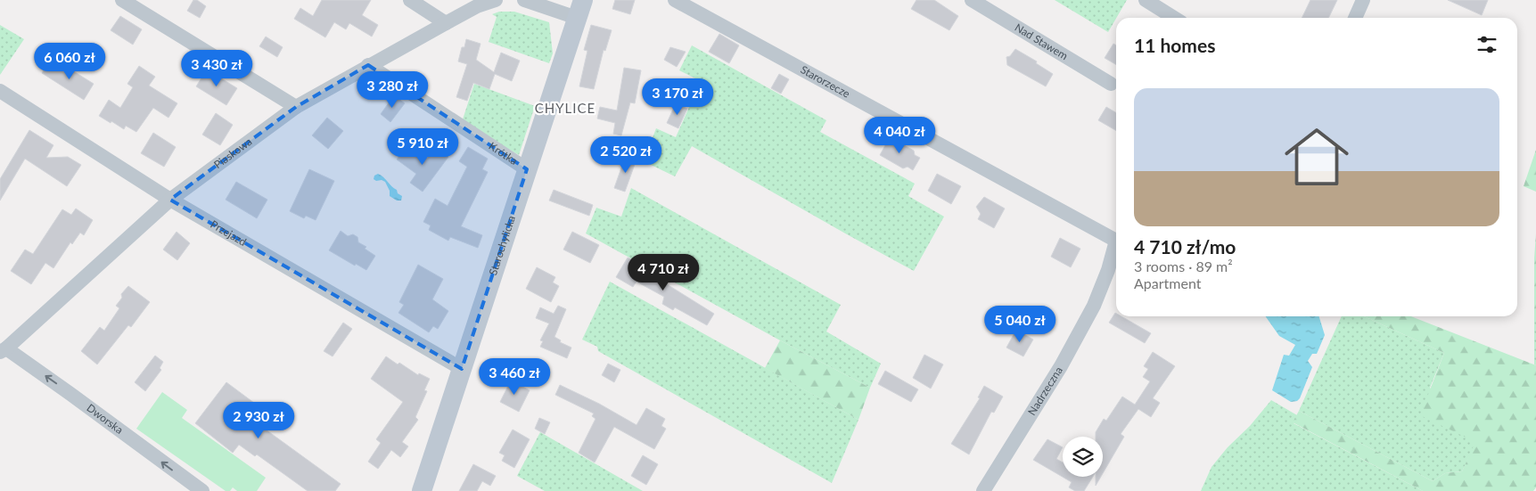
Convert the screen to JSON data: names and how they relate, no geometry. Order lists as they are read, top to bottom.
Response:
{
  "streets": {
    "street": [
      "Nad Stawem",
      "Starorzecze",
      "Krótka",
      "Piaskowa",
      "Przejazd",
      "Starochylicka",
      "Nadrzeczna",
      "Dworska"
    ]
  },
  "crossings": [
    ["Krótka", "Piaskowa"],
    ["Krótka", "Starochylicka"],
    ["Piaskowa", "Przejazd"],
    ["Piaskowa", "Dworska"],
    ["Przejazd", "Starochylicka"]
  ],
  "one_way": ["Dworska"],
  "districts": ["CHYLICE"],
  "page": {
    "heading": "11 homes",
    "price": [
      "6 060 zł",
      "3 430 zł",
      "3 280 zł",
      "3 170 zł",
      "4 040 zł",
      "5 910 zł",
      "2 520 zł",
      "4 710 zł",
      "5 040 zł",
      "3 460 zł",
      "2 930 zł"
    ],
    "list": [
      {
        "name": "4 710 zł/mo",
        "note": "3 rooms · 89 m² · Apartment"
      }
    ]
  }
}
